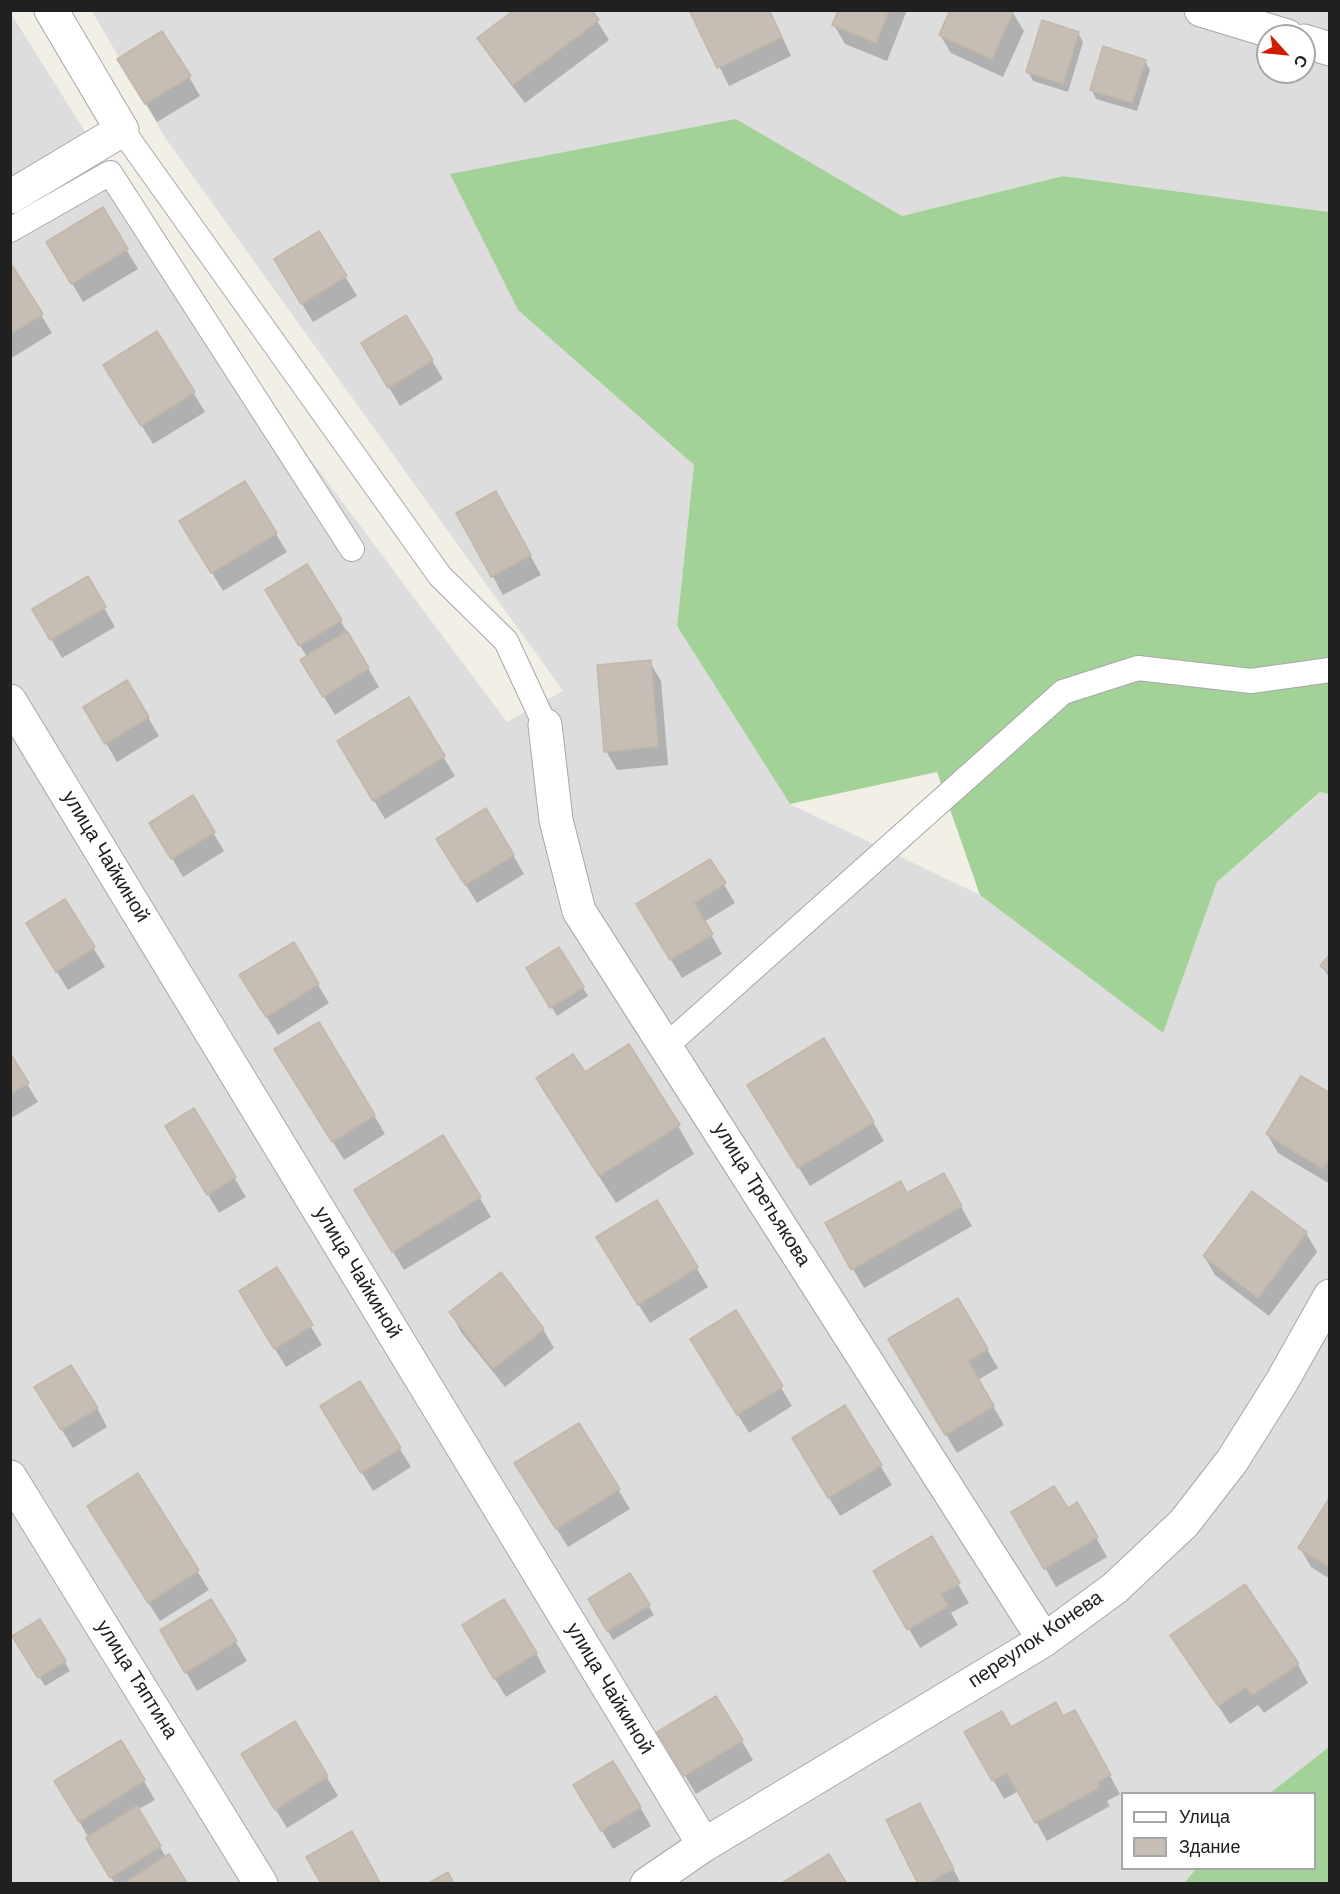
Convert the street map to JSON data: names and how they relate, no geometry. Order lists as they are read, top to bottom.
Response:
{
  "streets": {
    "street": [
      "улица Чайкиной",
      "улица Третьякова",
      "переулок Конева",
      "улица Тяптина"
    ]
  },
  "crossings": [
    ["улица Чайкиной", "переулок Конева"],
    ["улица Третьякова", "переулок Конева"]
  ],
  "legend": ["Улица", "Здание"],
  "north": "bottom right"
}
